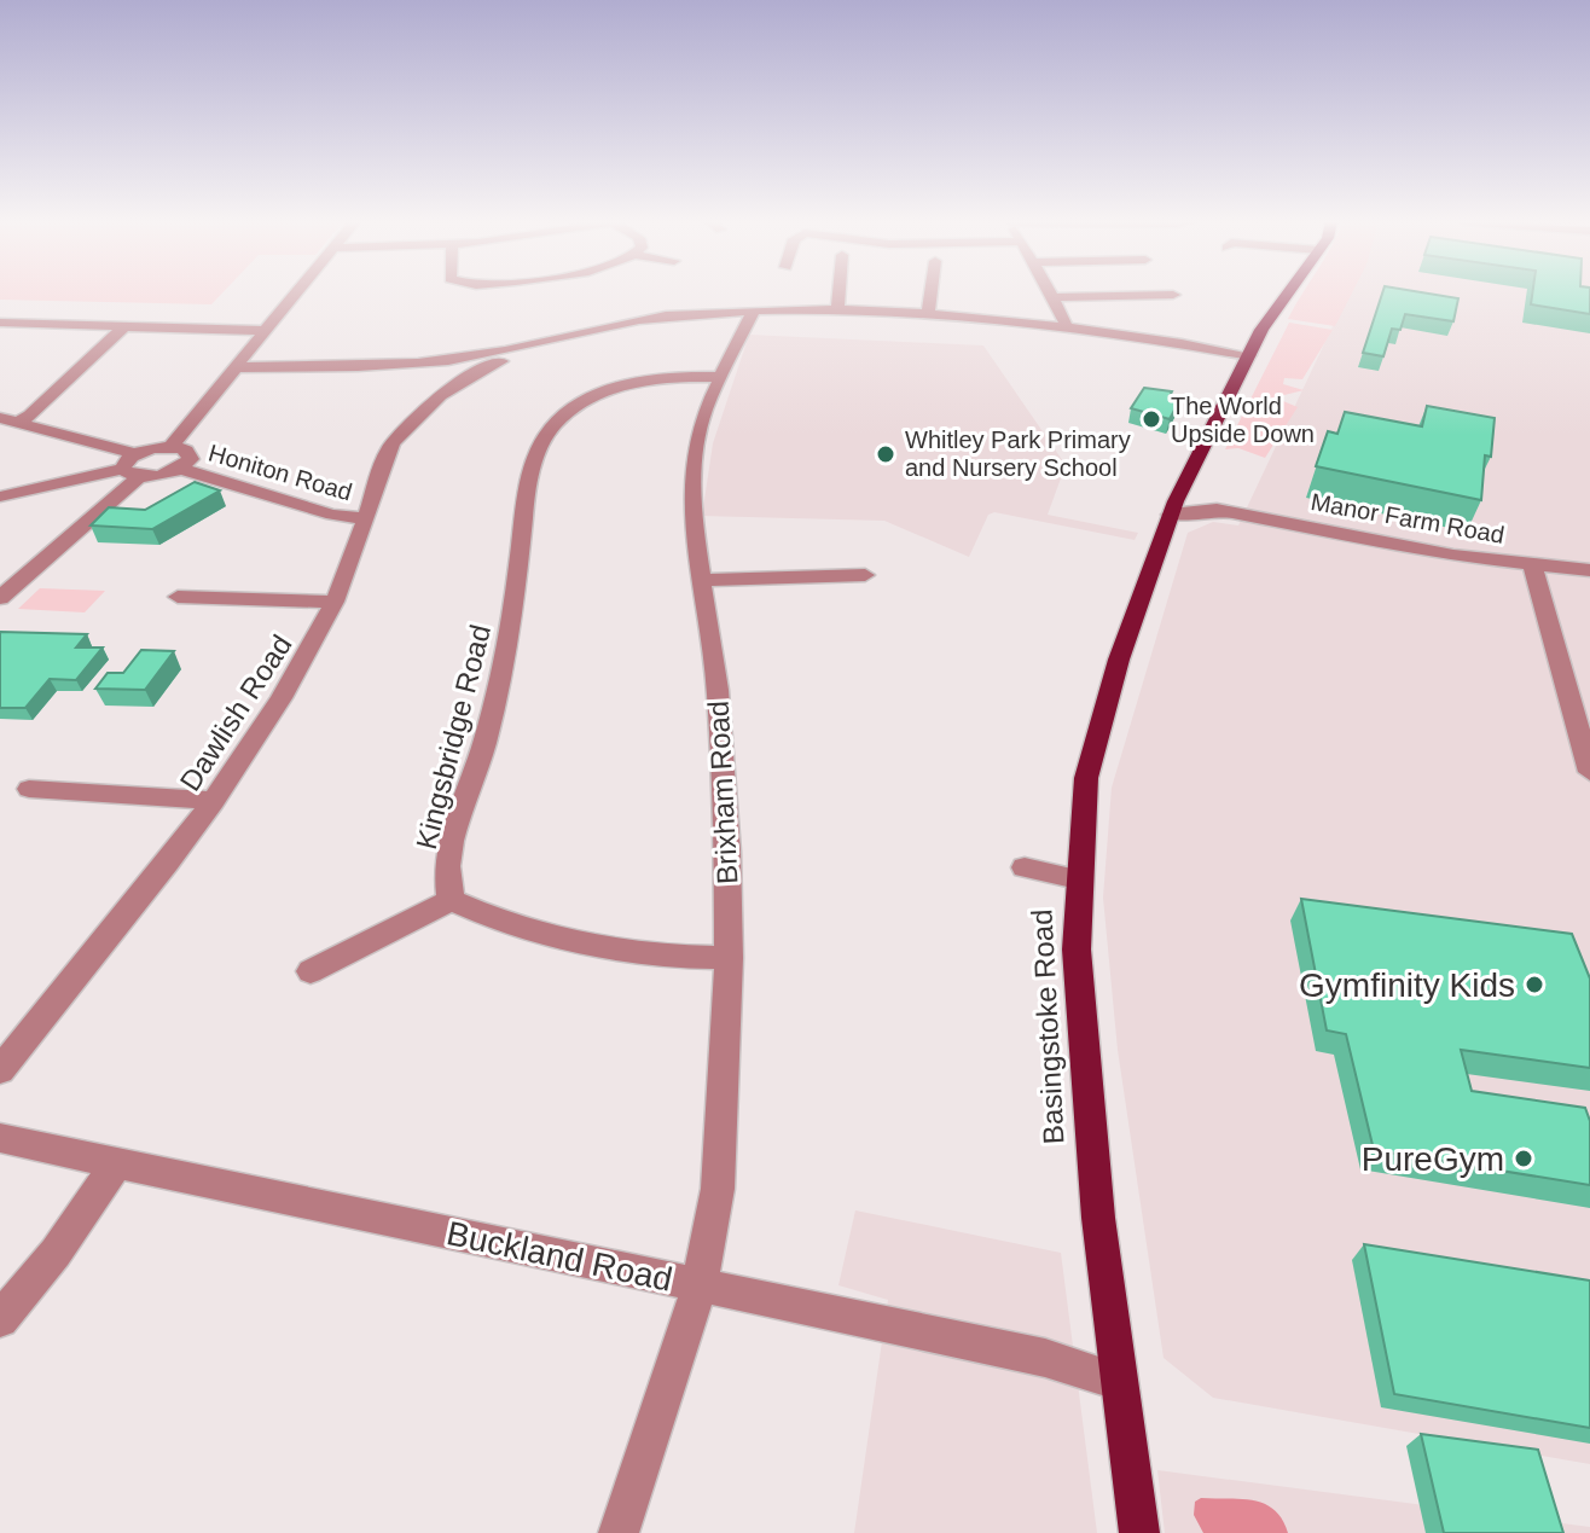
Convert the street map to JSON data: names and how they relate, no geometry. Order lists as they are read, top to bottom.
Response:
{
  "streets": {
    "main road": ["Basingstoke Road"],
    "street": [
      "Honiton Road",
      "Manor Farm Road",
      "Dawlish Road",
      "Kingsbridge Road",
      "Brixham Road",
      "Buckland Road"
    ]
  },
  "crossings": [
    ["Honiton Road", "Dawlish Road"],
    ["Manor Farm Road", "Basingstoke Road"],
    ["Dawlish Road", "Brixham Road"],
    ["Dawlish Road", "Basingstoke Road"],
    ["Kingsbridge Road", "Brixham Road"],
    ["Brixham Road", "Buckland Road"],
    ["Basingstoke Road", "Buckland Road"]
  ],
  "places": [
    "The World Upside Down",
    "Whitley Park Primary and Nursery School",
    "Gymfinity Kids",
    "PureGym"
  ]
}
